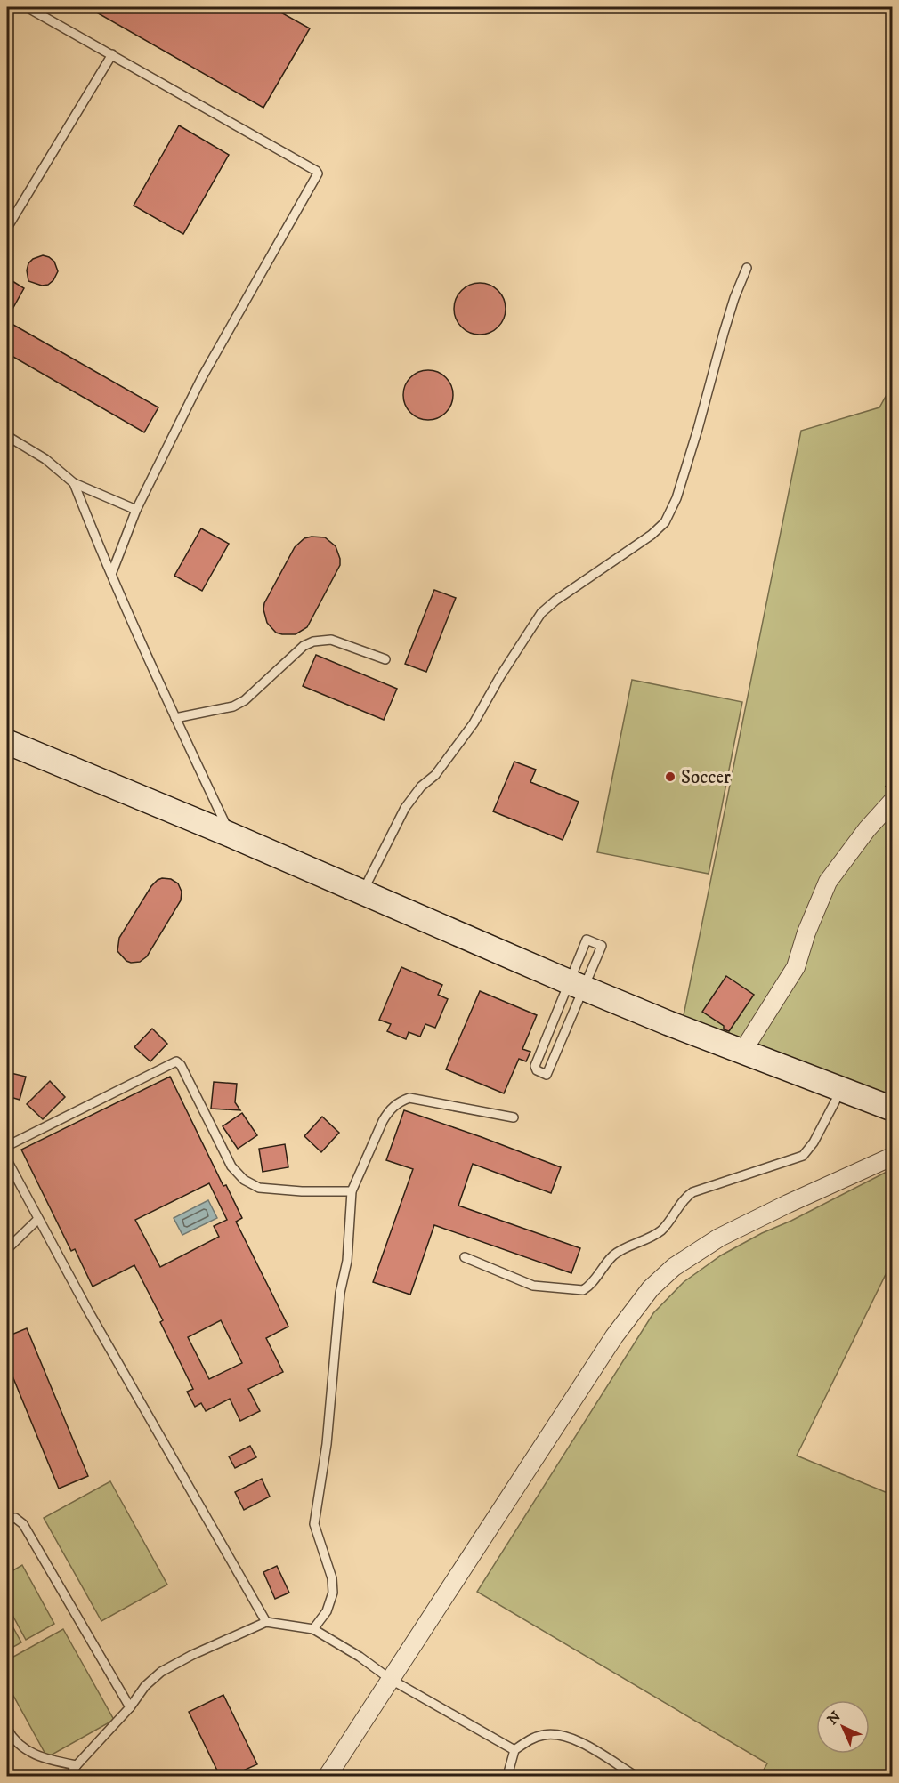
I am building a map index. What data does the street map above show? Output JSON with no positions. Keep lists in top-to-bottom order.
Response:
{
  "places": ["Soccer"],
  "north": "top left"
}
